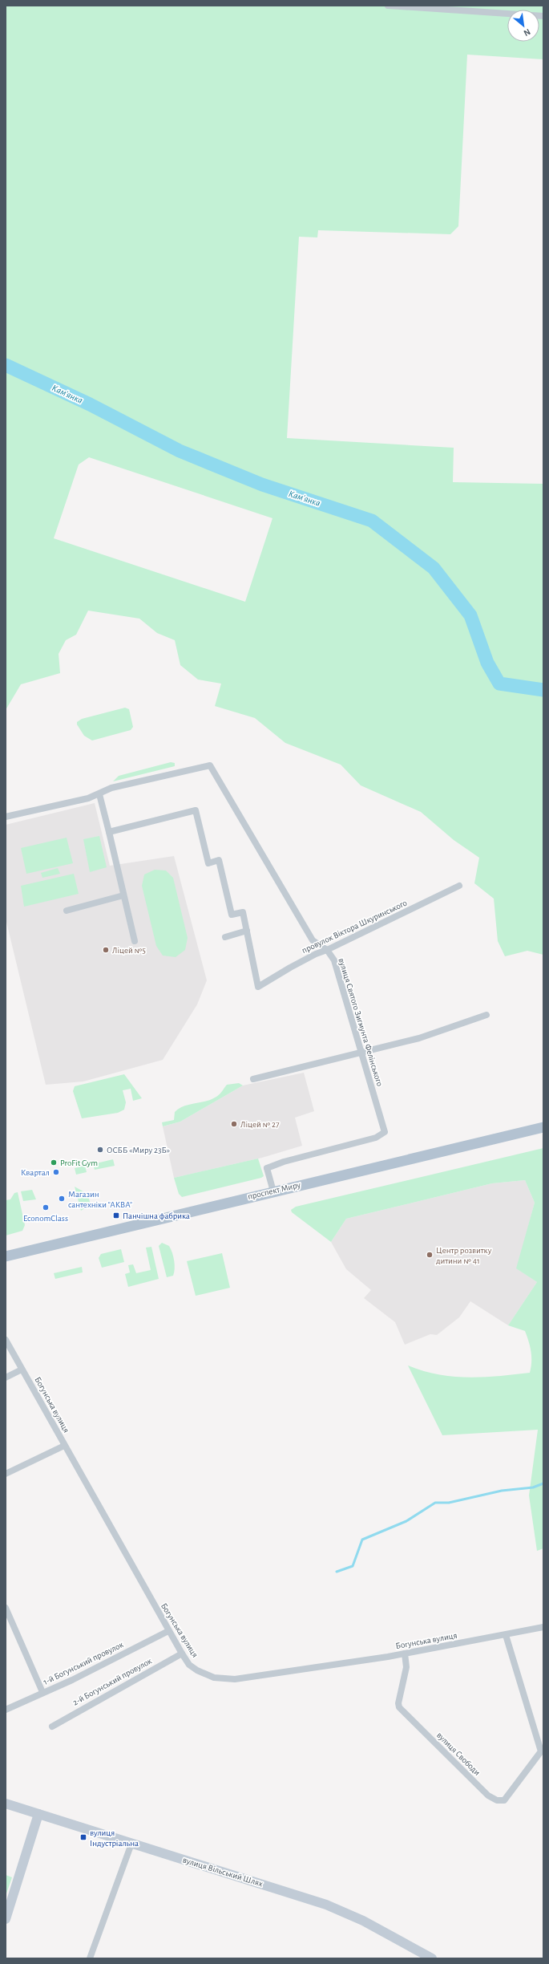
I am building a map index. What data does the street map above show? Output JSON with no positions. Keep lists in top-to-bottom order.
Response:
{
  "streets": {
    "main road": ["проспект Миру"],
    "street": [
      "провулок Віктора Шкуринського",
      "вулиця Святого Зигмунта Фелінського",
      "Богунська вулиця",
      "1-й Богунський провулок",
      "2-й Богунський провулок",
      "вулиця Свободи",
      "вулиця Вільський Шлях"
    ]
  },
  "crossings": [
    ["провулок Віктора Шкуринського", "вулиця Святого Зигмунта Фелінського"],
    ["вулиця Святого Зигмунта Фелінського", "проспект Миру"],
    ["Богунська вулиця", "1-й Богунський провулок"],
    ["Богунська вулиця", "2-й Богунський провулок"],
    ["Богунська вулиця", "вулиця Свободи"]
  ],
  "water": ["Кам'янка"],
  "places": {
    "other": [
      "Ліцей №5",
      "Ліцей № 27",
      "ОСББ «Миру 23Б»",
      "ProFit Gym",
      "Квартал",
      "Магазин сантехніки \"АКВА\"",
      "EconomClass",
      "Центр розвитку дитини № 41"
    ],
    "transit": ["Панчішна фабрика", "вулиця Індустріальна"]
  },
  "north": "bottom right"
}
